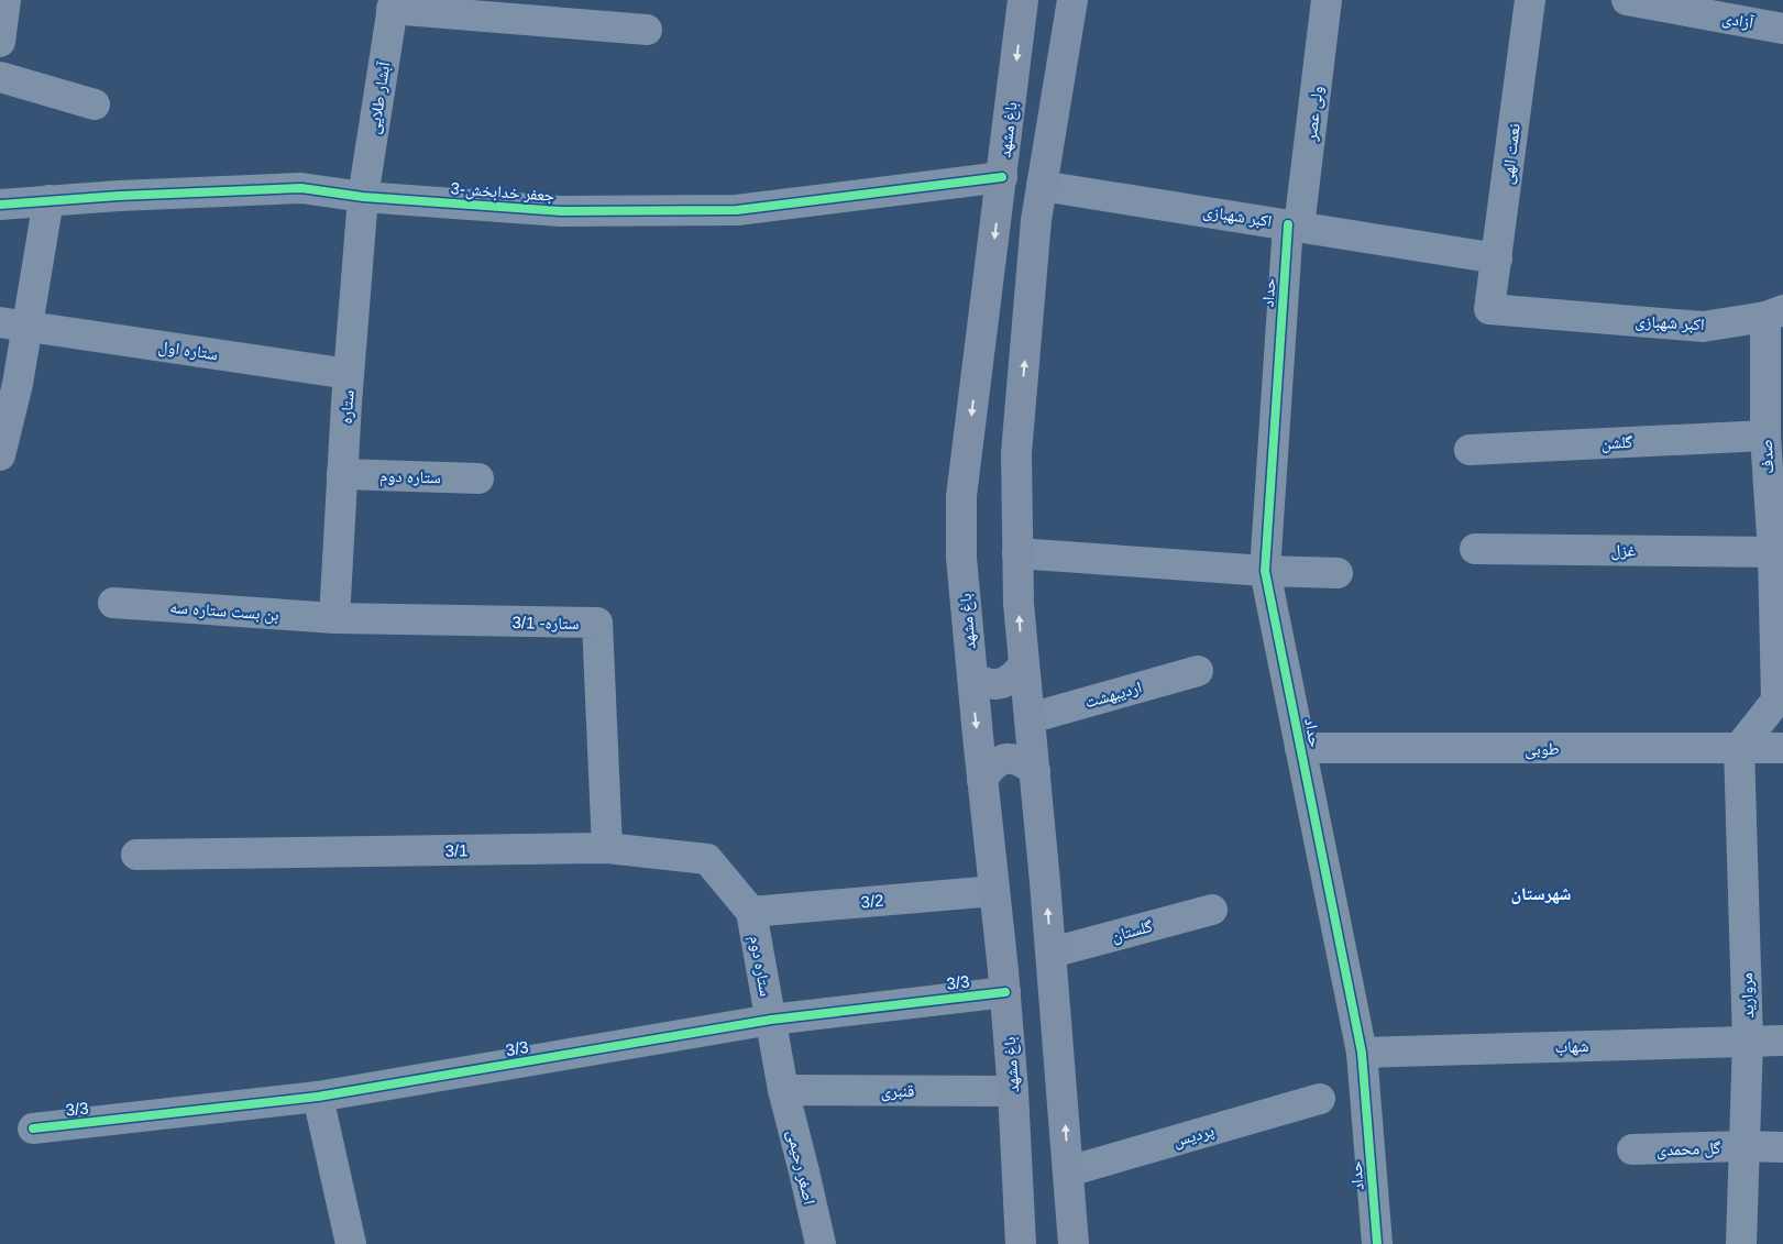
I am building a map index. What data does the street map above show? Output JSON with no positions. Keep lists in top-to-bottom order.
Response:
{
  "streets": {
    "main road": ["باغ مشهد"],
    "street": [
      "آزادی",
      "آبشار طلایی",
      "ولی عصر",
      "نعمت الهی",
      "جعفر خدابخش-3",
      "اکبر شهبازی",
      "حداد",
      "ستاره اول",
      "ستاره",
      "گلشن",
      "صدف",
      "ستاره دوم",
      "غزل",
      "بن بست ستاره سه",
      "ستاره- 3/1",
      "اردیبهشت",
      "طوبی",
      "3/1",
      "3/2",
      "گلستان",
      "3/3",
      "مروارید",
      "شهاب",
      "قنبری",
      "پردیس",
      "گل محمدی",
      "اصغر رحیمی"
    ]
  },
  "crossings": [
    ["آبشار طلایی", "جعفر خدابخش-3"],
    ["آبشار طلایی", "ستاره"],
    ["ولی عصر", "اکبر شهبازی"],
    ["ولی عصر", "حداد"],
    ["باغ مشهد", "جعفر خدابخش-3"],
    ["باغ مشهد", "3/2"],
    ["باغ مشهد", "3/3"],
    ["باغ مشهد", "قنبری"],
    ["نعمت الهی", "اکبر شهبازی"],
    ["جعفر خدابخش-3", "ستاره"],
    ["اکبر شهبازی", "حداد"],
    ["اکبر شهبازی", "صدف"],
    ["حداد", "طوبی"],
    ["حداد", "شهاب"],
    ["ستاره اول", "ستاره"],
    ["ستاره", "ستاره دوم"],
    ["ستاره", "بن بست ستاره سه"],
    ["ستاره", "ستاره- 3/1"],
    ["گلشن", "صدف"],
    ["صدف", "غزل"],
    ["صدف", "طوبی"],
    ["صدف", "مروارید"],
    ["ستاره دوم", "3/1"],
    ["ستاره دوم", "3/2"],
    ["ستاره دوم", "3/3"],
    ["ستاره دوم", "قنبری"],
    ["ستاره دوم", "اصغر رحیمی"],
    ["بن بست ستاره سه", "ستاره- 3/1"],
    ["ستاره- 3/1", "3/1"],
    ["طوبی", "مروارید"],
    ["3/1", "3/2"],
    ["مروارید", "شهاب"],
    ["مروارید", "گل محمدی"],
    ["قنبری", "اصغر رحیمی"]
  ],
  "districts": ["شهرستان"]
}
